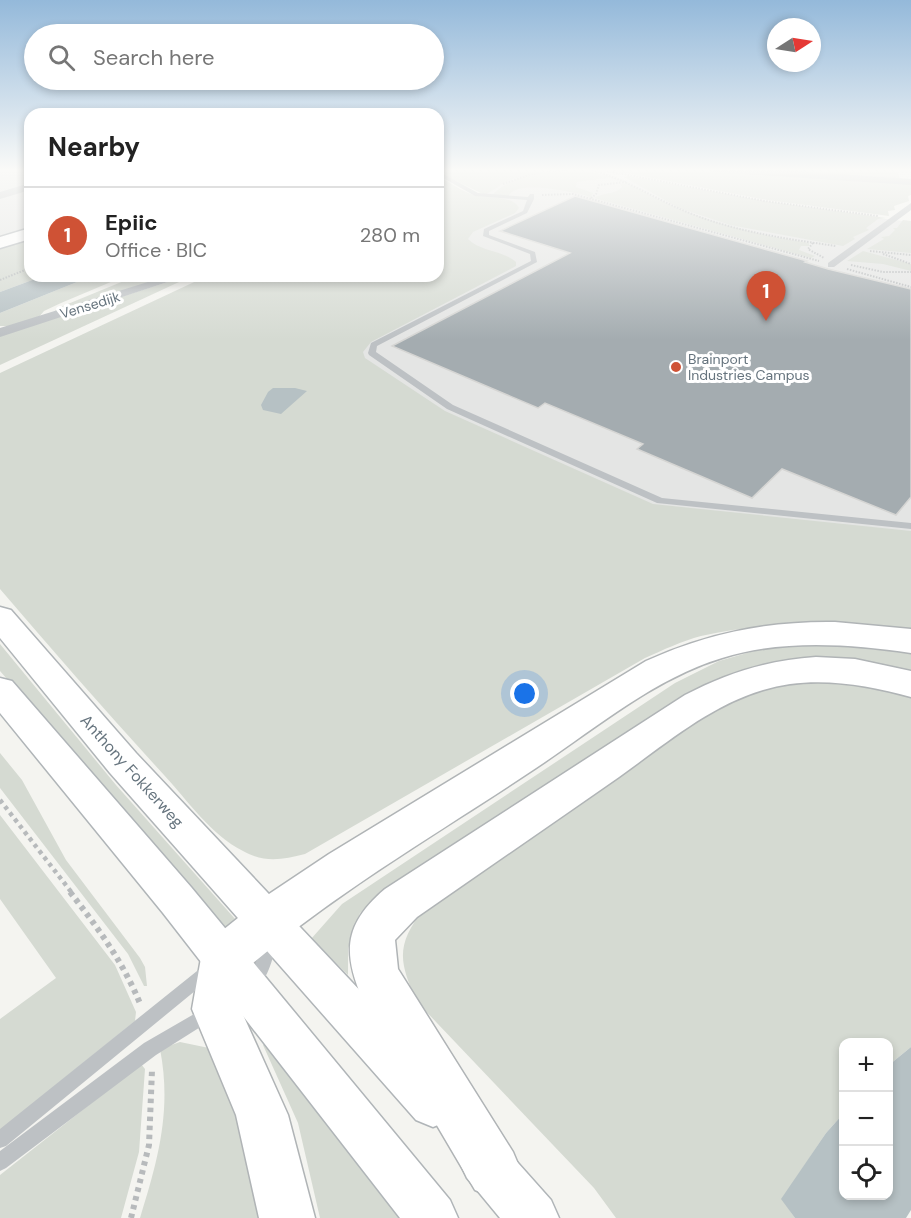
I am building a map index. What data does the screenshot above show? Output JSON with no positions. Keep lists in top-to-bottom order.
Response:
{
  "streets": {
    "main road": ["Anthony Fokkerweg"],
    "street": ["Vensedijk"]
  },
  "places": ["Brainport Industries Campus"],
  "north": "right",
  "page": {
    "search": "Search here",
    "heading": "Nearby",
    "list": [
      {
        "mark": "1",
        "name": "Epiic",
        "note": "Office · BIC",
        "value": "280 m"
      }
    ],
    "pins": "1",
    "map_buttons": ["+", "−"]
  }
}
